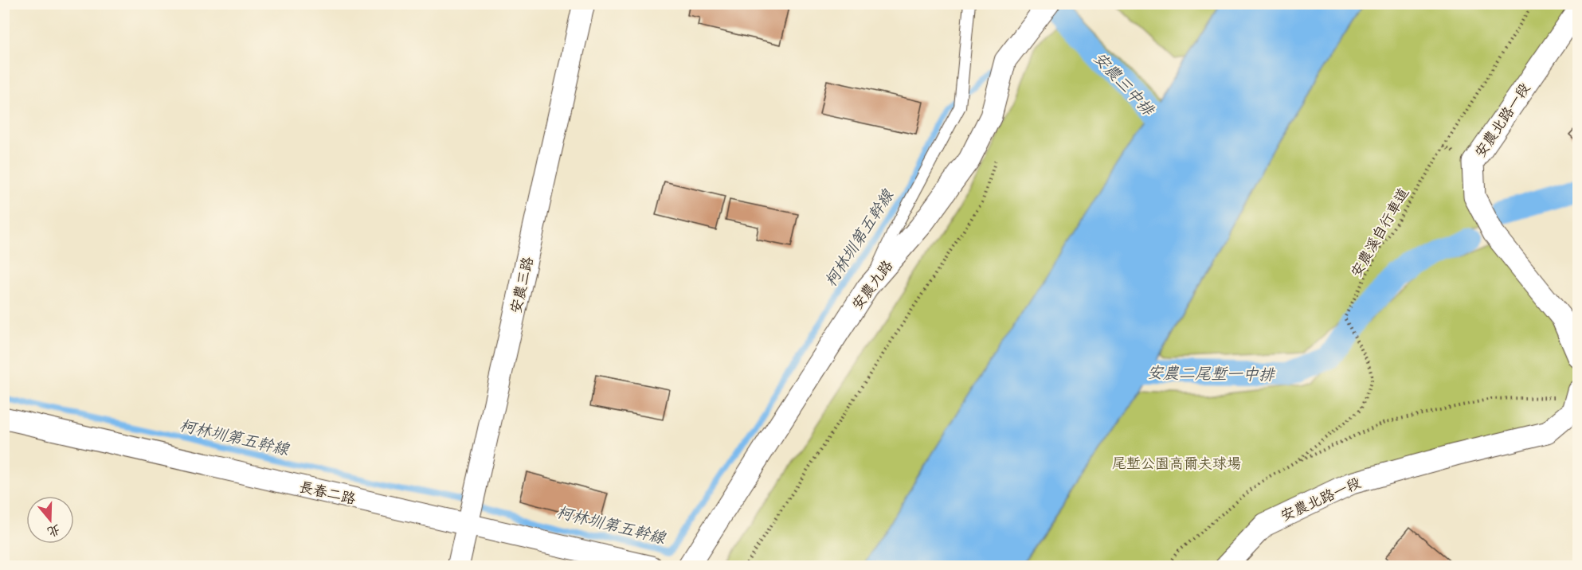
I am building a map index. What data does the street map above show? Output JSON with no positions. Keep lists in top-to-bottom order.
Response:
{
  "streets": {
    "street": [
      "安農北路一段",
      "安農三路",
      "安農九路",
      "長春二路"
    ],
    "path": ["安農溪自行車道"]
  },
  "crossings": [
    ["安農北路一段", "安農溪自行車道"],
    ["安農三路", "長春二路"]
  ],
  "water": ["安農三中排", "柯林圳第五幹線", "安農二尾塹一中排"],
  "parks": ["尾塹公園高爾夫球場"],
  "north": "bottom"
}
